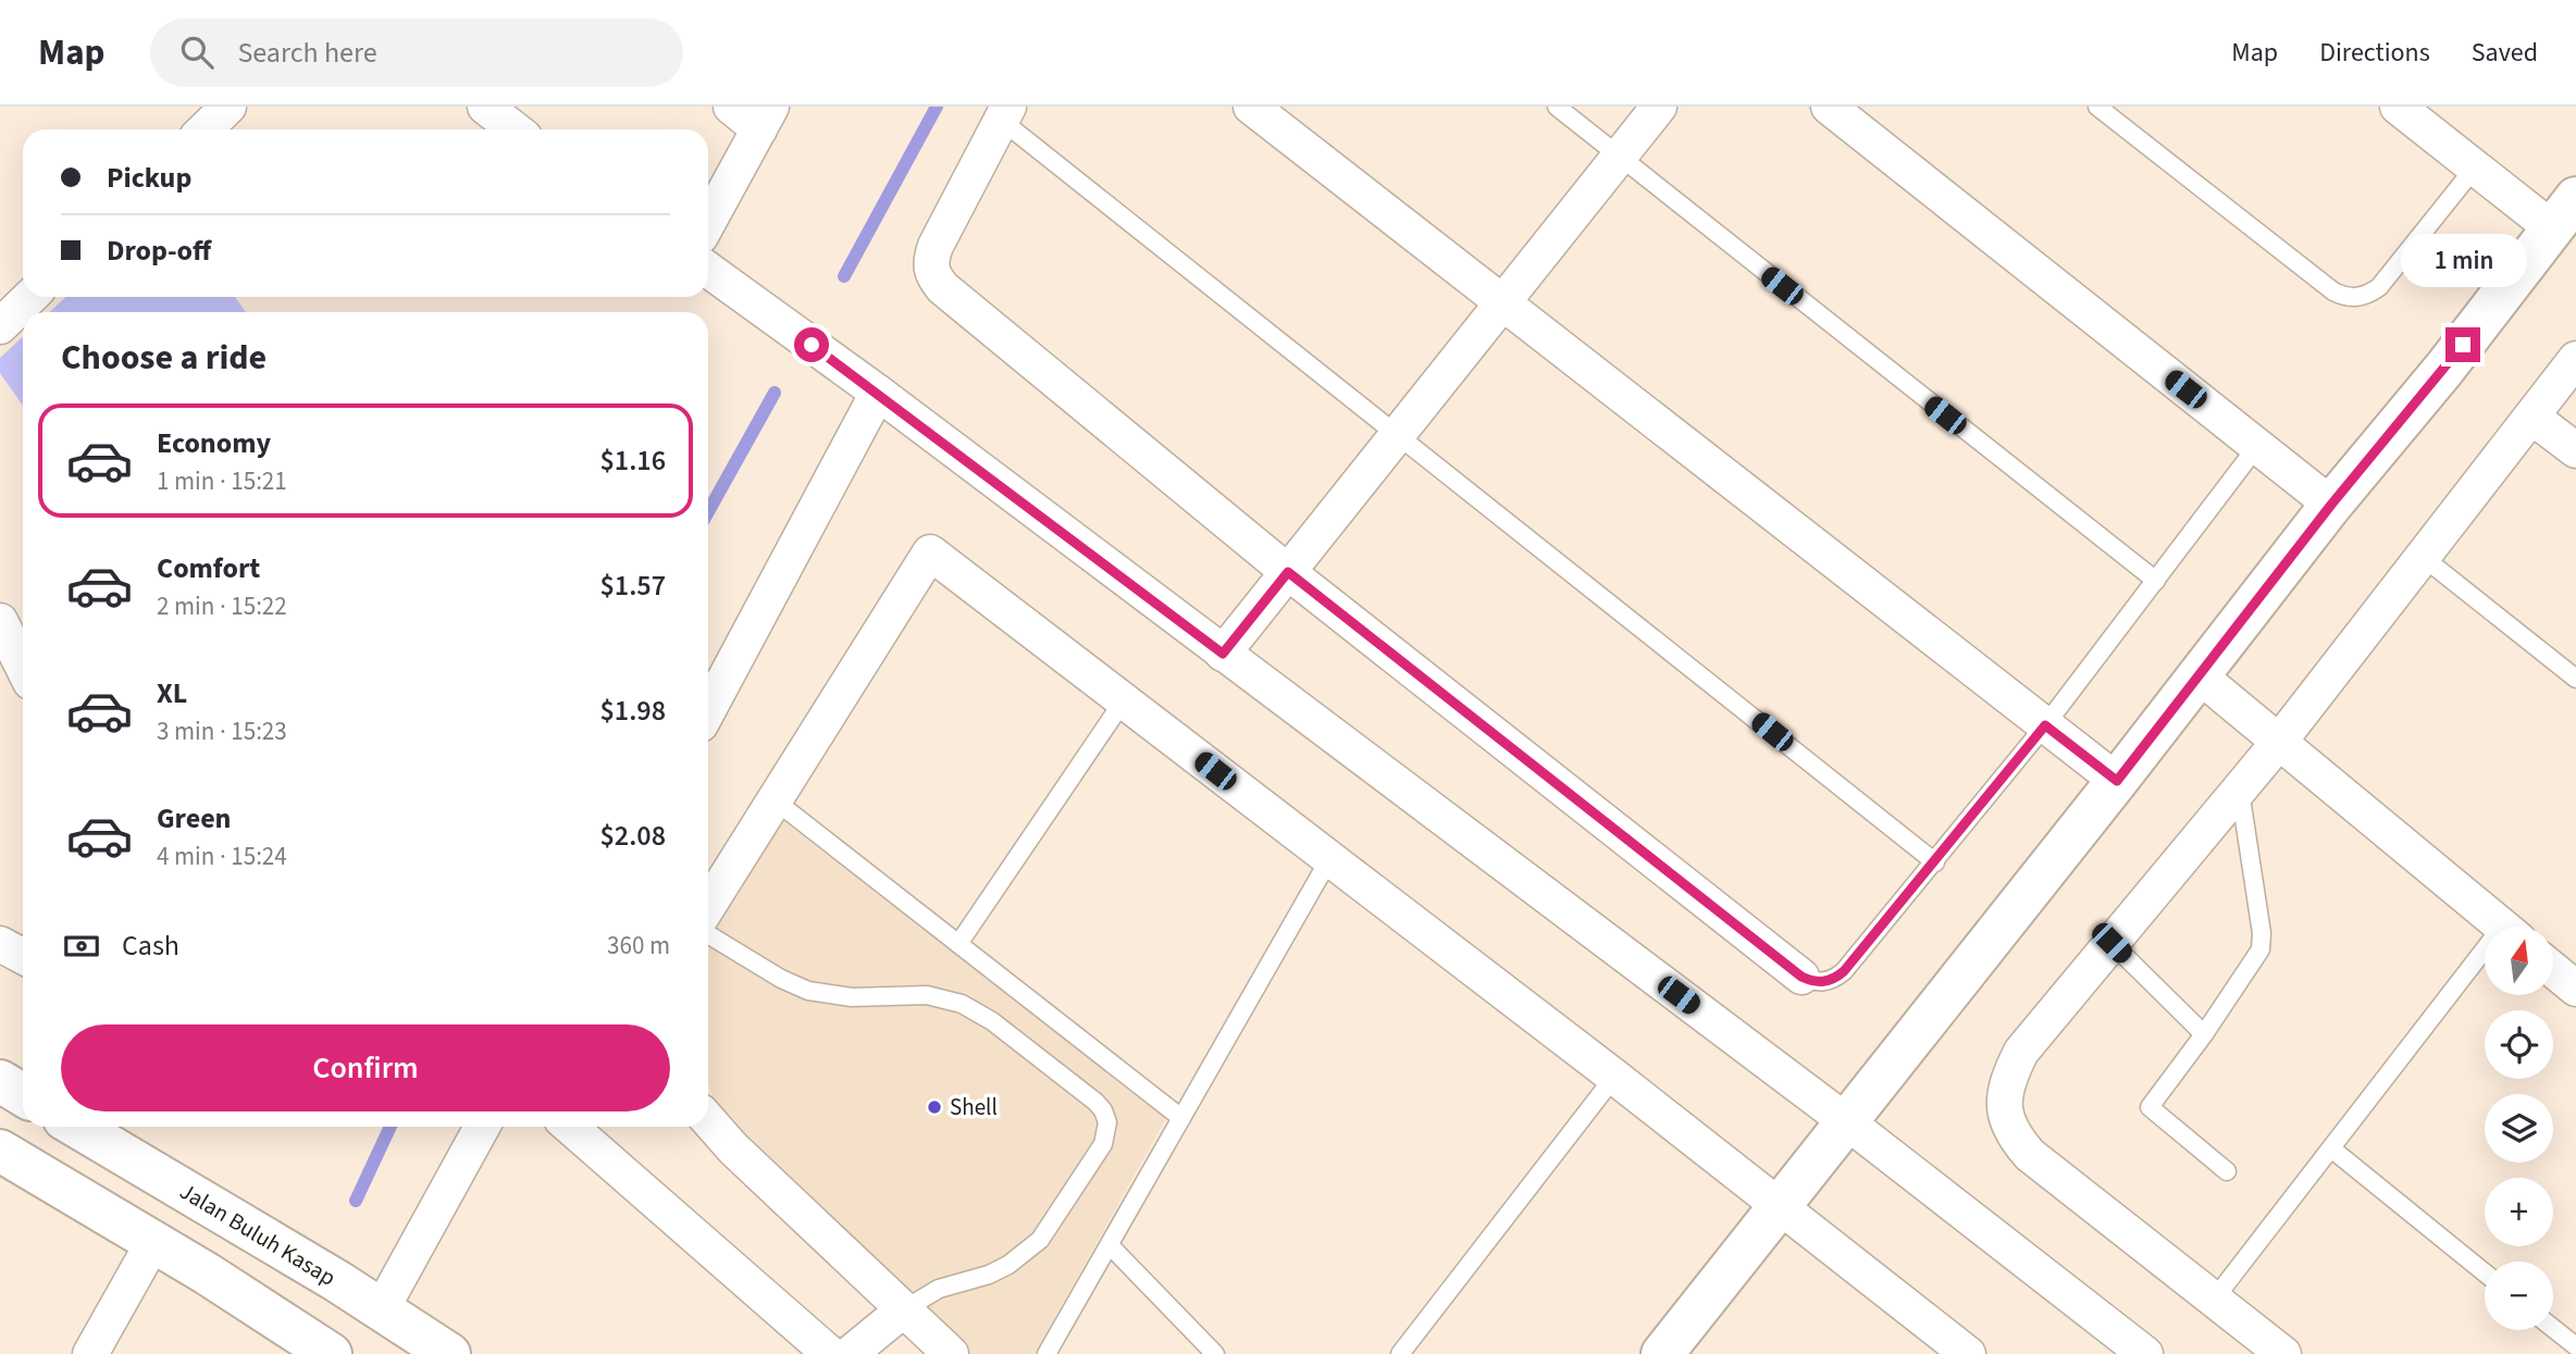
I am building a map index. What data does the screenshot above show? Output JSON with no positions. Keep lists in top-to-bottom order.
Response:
{
  "streets": {
    "main road": ["Jalan Buluh Kasap"]
  },
  "places": ["Shell"],
  "north": "top",
  "page": {
    "header": "Map",
    "search": "Search here",
    "nav": ["Map", "Directions", "Saved"],
    "banner": ["Pickup", "Drop-off"],
    "bubble": "1 min",
    "heading": "Choose a ride",
    "list": [
      {
        "name": "Economy",
        "note": "1 min · 15:21",
        "value": "$1.16"
      },
      {
        "name": "Comfort",
        "note": "2 min · 15:22",
        "value": "$1.57"
      },
      {
        "name": "XL",
        "note": "3 min · 15:23",
        "value": "$1.98"
      },
      {
        "name": "Green",
        "note": "4 min · 15:24",
        "value": "$2.08"
      }
    ],
    "pay": ["Cash", "360 m"],
    "map_buttons": ["+", "−"],
    "buttons": "Confirm"
  }
}
